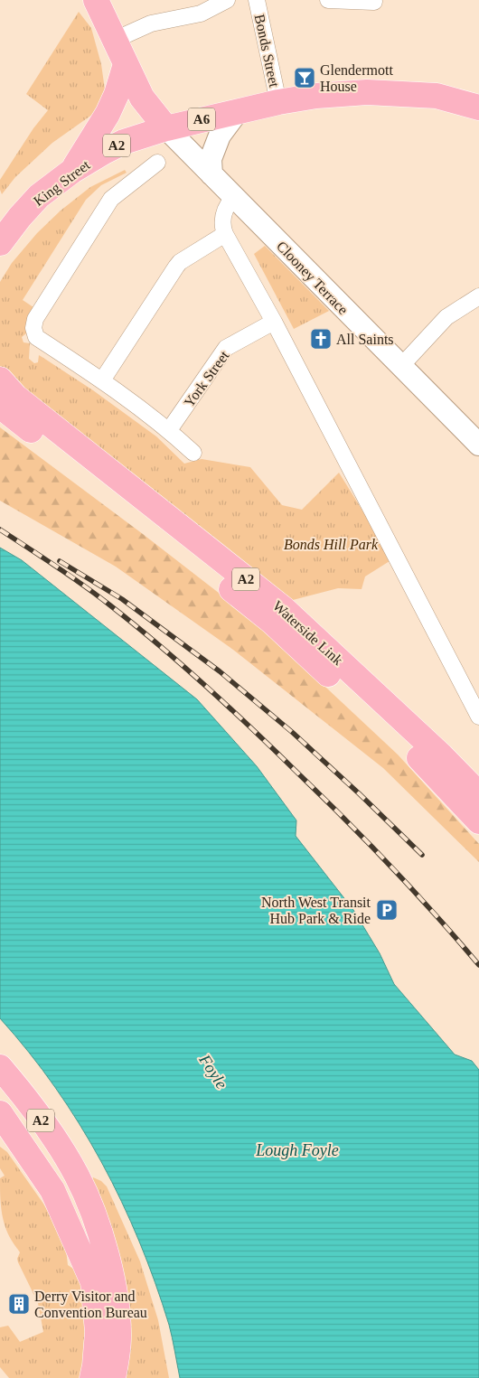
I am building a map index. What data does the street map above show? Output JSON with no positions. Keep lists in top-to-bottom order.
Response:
{
  "streets": {
    "highway": [
      "A6",
      "A2",
      "King Street",
      "Waterside Link"
    ],
    "main road": ["Clooney Terrace"],
    "street": ["Bonds Street", "York Street"]
  },
  "crossings": [
    ["Bonds Street", "A6"],
    ["A6", "King Street"],
    ["A6", "Clooney Terrace"],
    ["King Street", "Clooney Terrace"]
  ],
  "water": ["Foyle", "Lough Foyle"],
  "parks": ["Bonds Hill Park"],
  "places": {
    "bar": ["Glendermott House"],
    "church": ["All Saints"],
    "parking": ["North West Transit Hub Park & Ride"],
    "building": ["Derry Visitor and Convention Bureau"]
  }
}
